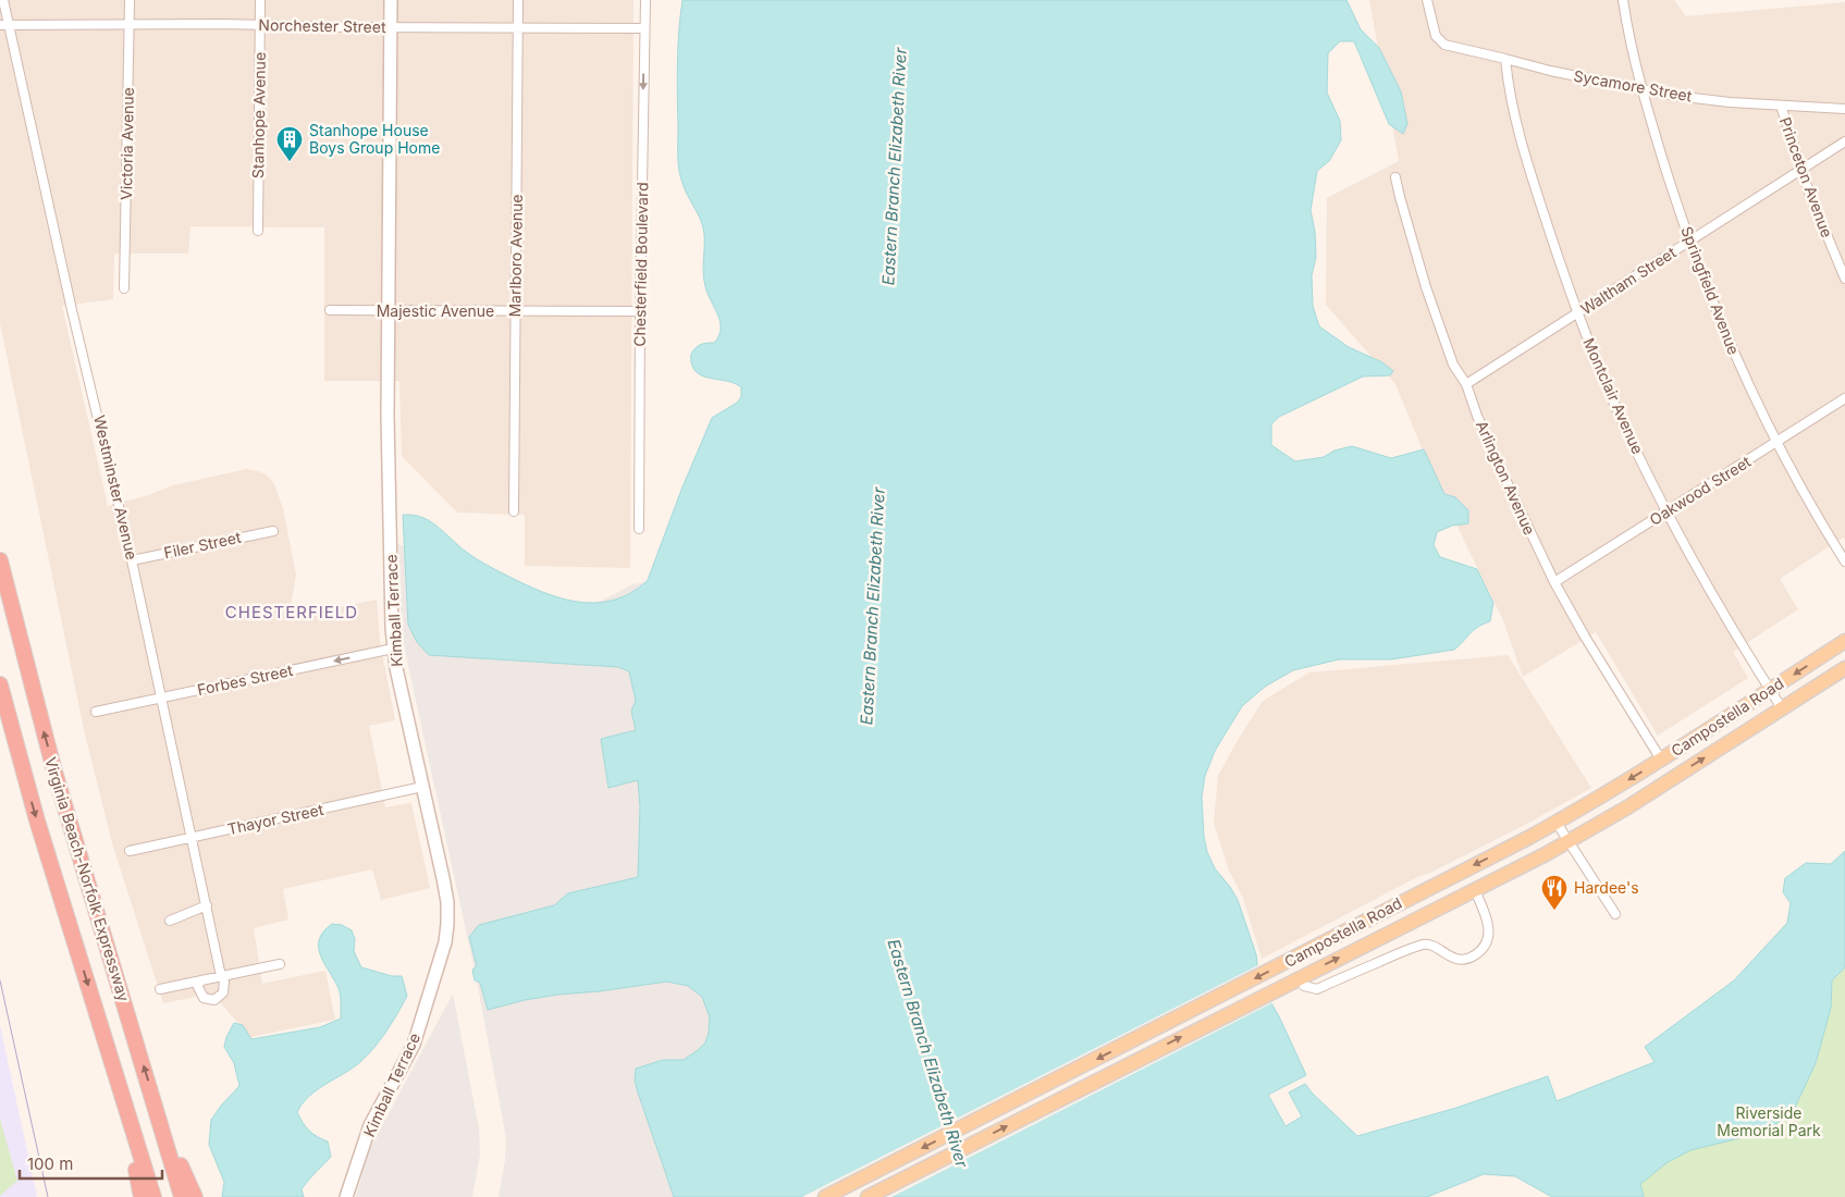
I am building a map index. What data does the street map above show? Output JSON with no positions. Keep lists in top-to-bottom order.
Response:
{
  "streets": {
    "highway": ["Virginia Beach-Norfolk Expressway"],
    "main road": ["Campostella Road"],
    "street": [
      "Norchester Street",
      "Sycamore Street",
      "Stanhope Avenue",
      "Victoria Avenue",
      "Princeton Avenue",
      "Marlboro Avenue",
      "Chesterfield Boulevard",
      "Waltham Street",
      "Springfield Avenue",
      "Majestic Avenue",
      "Montclair Avenue",
      "Arlington Avenue",
      "Westminster Avenue",
      "Oakwood Street",
      "Filer Street",
      "Kimball Terrace",
      "Forbes Street",
      "Thayor Street"
    ]
  },
  "crossings": [
    ["Norchester Street", "Stanhope Avenue"],
    ["Norchester Street", "Victoria Avenue"],
    ["Norchester Street", "Marlboro Avenue"],
    ["Norchester Street", "Chesterfield Boulevard"],
    ["Norchester Street", "Westminster Avenue"],
    ["Norchester Street", "Kimball Terrace"],
    ["Sycamore Street", "Princeton Avenue"],
    ["Sycamore Street", "Springfield Avenue"],
    ["Sycamore Street", "Montclair Avenue"],
    ["Princeton Avenue", "Waltham Street"],
    ["Marlboro Avenue", "Majestic Avenue"],
    ["Chesterfield Boulevard", "Majestic Avenue"],
    ["Waltham Street", "Springfield Avenue"],
    ["Waltham Street", "Montclair Avenue"],
    ["Waltham Street", "Arlington Avenue"],
    ["Springfield Avenue", "Oakwood Street"],
    ["Majestic Avenue", "Kimball Terrace"],
    ["Montclair Avenue", "Oakwood Street"],
    ["Montclair Avenue", "Campostella Road"],
    ["Arlington Avenue", "Oakwood Street"],
    ["Arlington Avenue", "Campostella Road"],
    ["Westminster Avenue", "Filer Street"],
    ["Westminster Avenue", "Forbes Street"],
    ["Westminster Avenue", "Thayor Street"],
    ["Kimball Terrace", "Forbes Street"],
    ["Kimball Terrace", "Thayor Street"]
  ],
  "one_way": ["Chesterfield Boulevard", "Forbes Street"],
  "districts": ["CHESTERFIELD"],
  "water": ["Eastern Branch Elizabeth River"],
  "parks": ["Riverside Memorial Park"],
  "places": {
    "building": ["Stanhope House Boys Group Home"],
    "restaurant": ["Hardee's"]
  },
  "scale_bar": "100 m"
}
